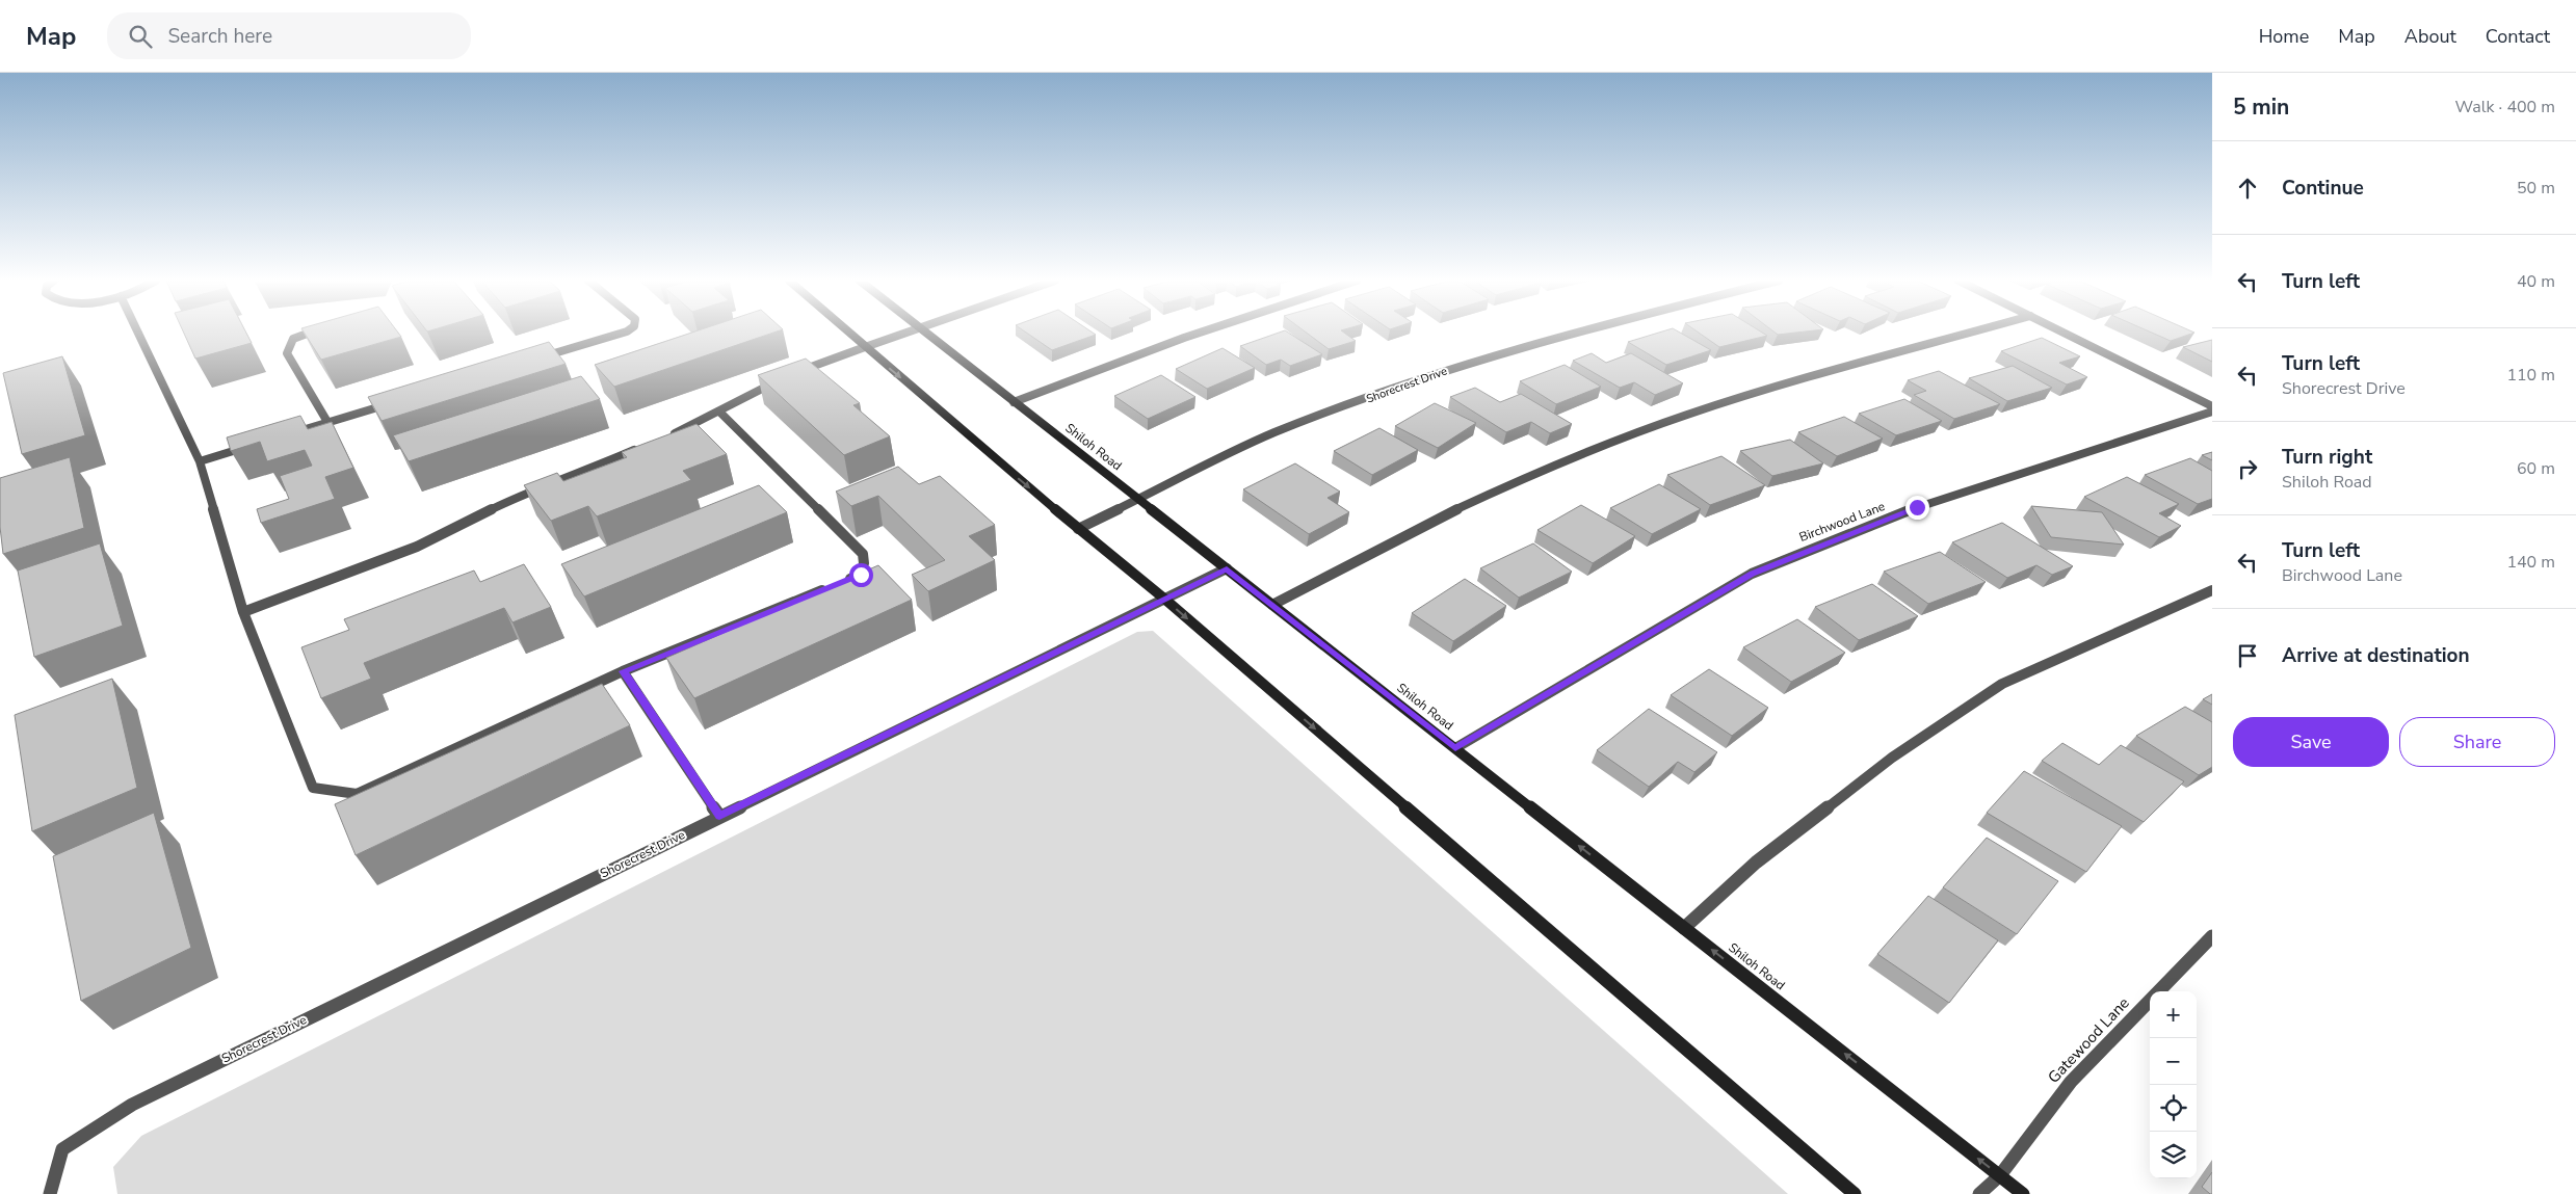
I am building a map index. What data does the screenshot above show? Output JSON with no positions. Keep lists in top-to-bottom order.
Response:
{
  "streets": {
    "main road": ["Shiloh Road"],
    "street": ["Shorecrest Drive", "Birchwood Lane", "Gatewood Lane"]
  },
  "crossings": [
    ["Shorecrest Drive", "Shiloh Road"],
    ["Shiloh Road", "Birchwood Lane"],
    ["Shiloh Road", "Gatewood Lane"]
  ],
  "page": {
    "header": "Map",
    "search": "Search here",
    "nav": [
      "Home",
      "Map",
      "About",
      "Contact"
    ],
    "heading": ["5 min", "Walk · 400 m"],
    "list": [
      ["Continue", "50 m"],
      ["Turn left", "40 m"],
      ["Turn left", "Shorecrest Drive", "110 m"],
      ["Turn right", "Shiloh Road", "60 m"],
      ["Turn left", "Birchwood Lane", "140 m"],
      "Arrive at destination"
    ],
    "buttons": ["Save", "Share"],
    "map_buttons": ["+", "−"]
  }
}
